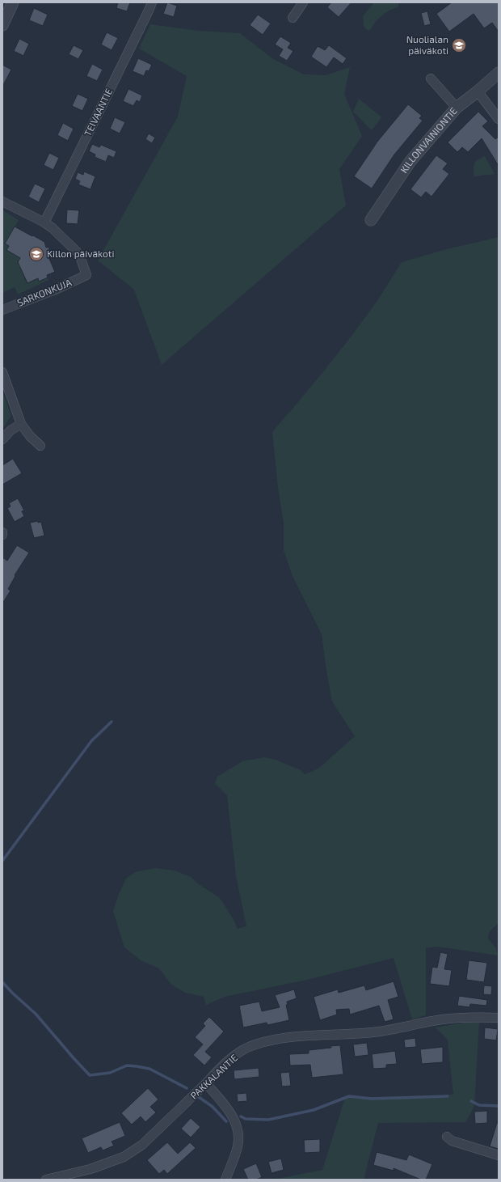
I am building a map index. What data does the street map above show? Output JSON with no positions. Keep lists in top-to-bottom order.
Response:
{
  "streets": {
    "street": [
      "TEIVAANTIE",
      "KILLONVAINIONTIE",
      "SARKONKUJA",
      "PAKKALANTIE"
    ]
  },
  "crossings": [
    ["TEIVAANTIE", "SARKONKUJA"]
  ],
  "places": {
    "school or university": ["Nuolialan päiväkoti", "Killon päiväkoti"]
  }
}
